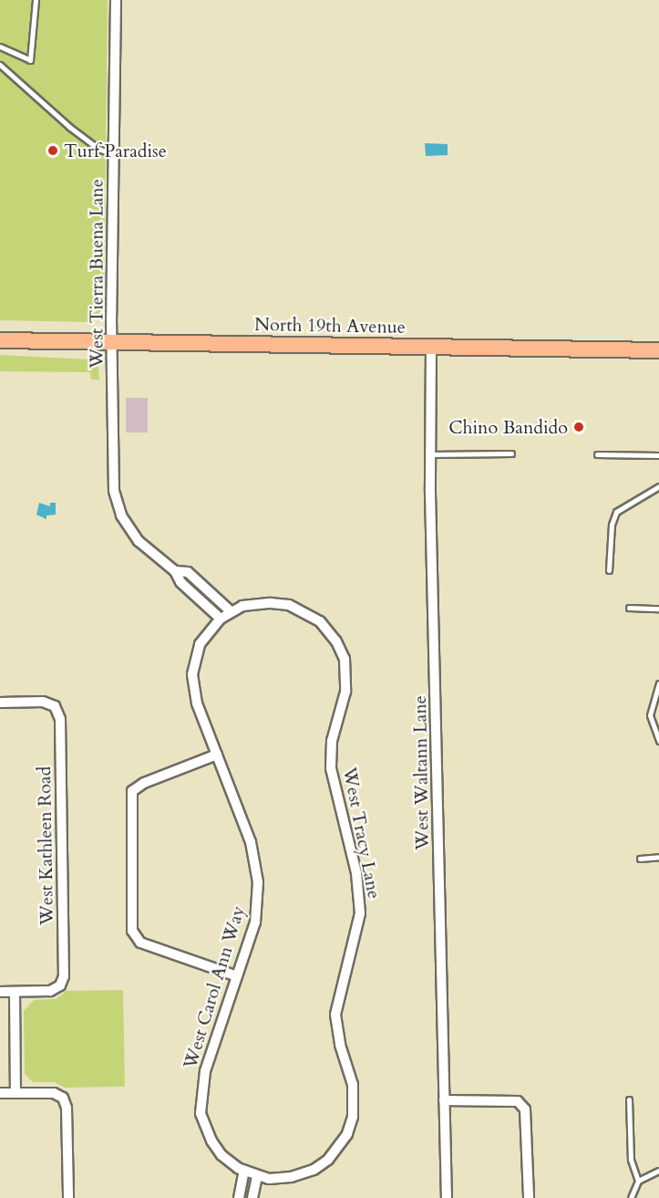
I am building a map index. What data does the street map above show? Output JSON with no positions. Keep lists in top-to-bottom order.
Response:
{
  "streets": {
    "main road": ["North 19th Avenue"],
    "street": [
      "West Tierra Buena Lane",
      "West Waltann Lane",
      "West Tracy Lane",
      "West Kathleen Road",
      "West Carol Ann Way"
    ]
  },
  "crossings": [
    ["West Tierra Buena Lane", "North 19th Avenue"],
    ["North 19th Avenue", "West Waltann Lane"],
    ["West Tracy Lane", "West Carol Ann Way"]
  ],
  "places": ["Turf Paradise", "Chino Bandido"]
}
